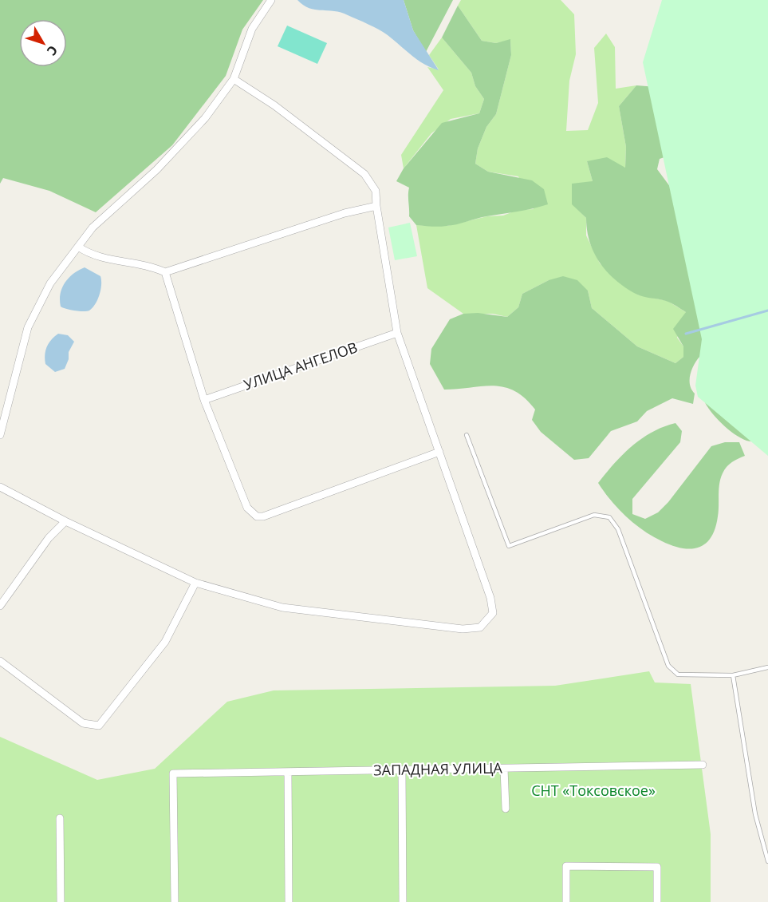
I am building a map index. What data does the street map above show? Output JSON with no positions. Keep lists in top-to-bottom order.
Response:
{
  "streets": {
    "street": ["УЛИЦА АНГЕЛОВ", "ЗАПАДНАЯ УЛИЦА"]
  },
  "parks": ["СНТ «Токсовское»"],
  "north": "bottom right"
}
